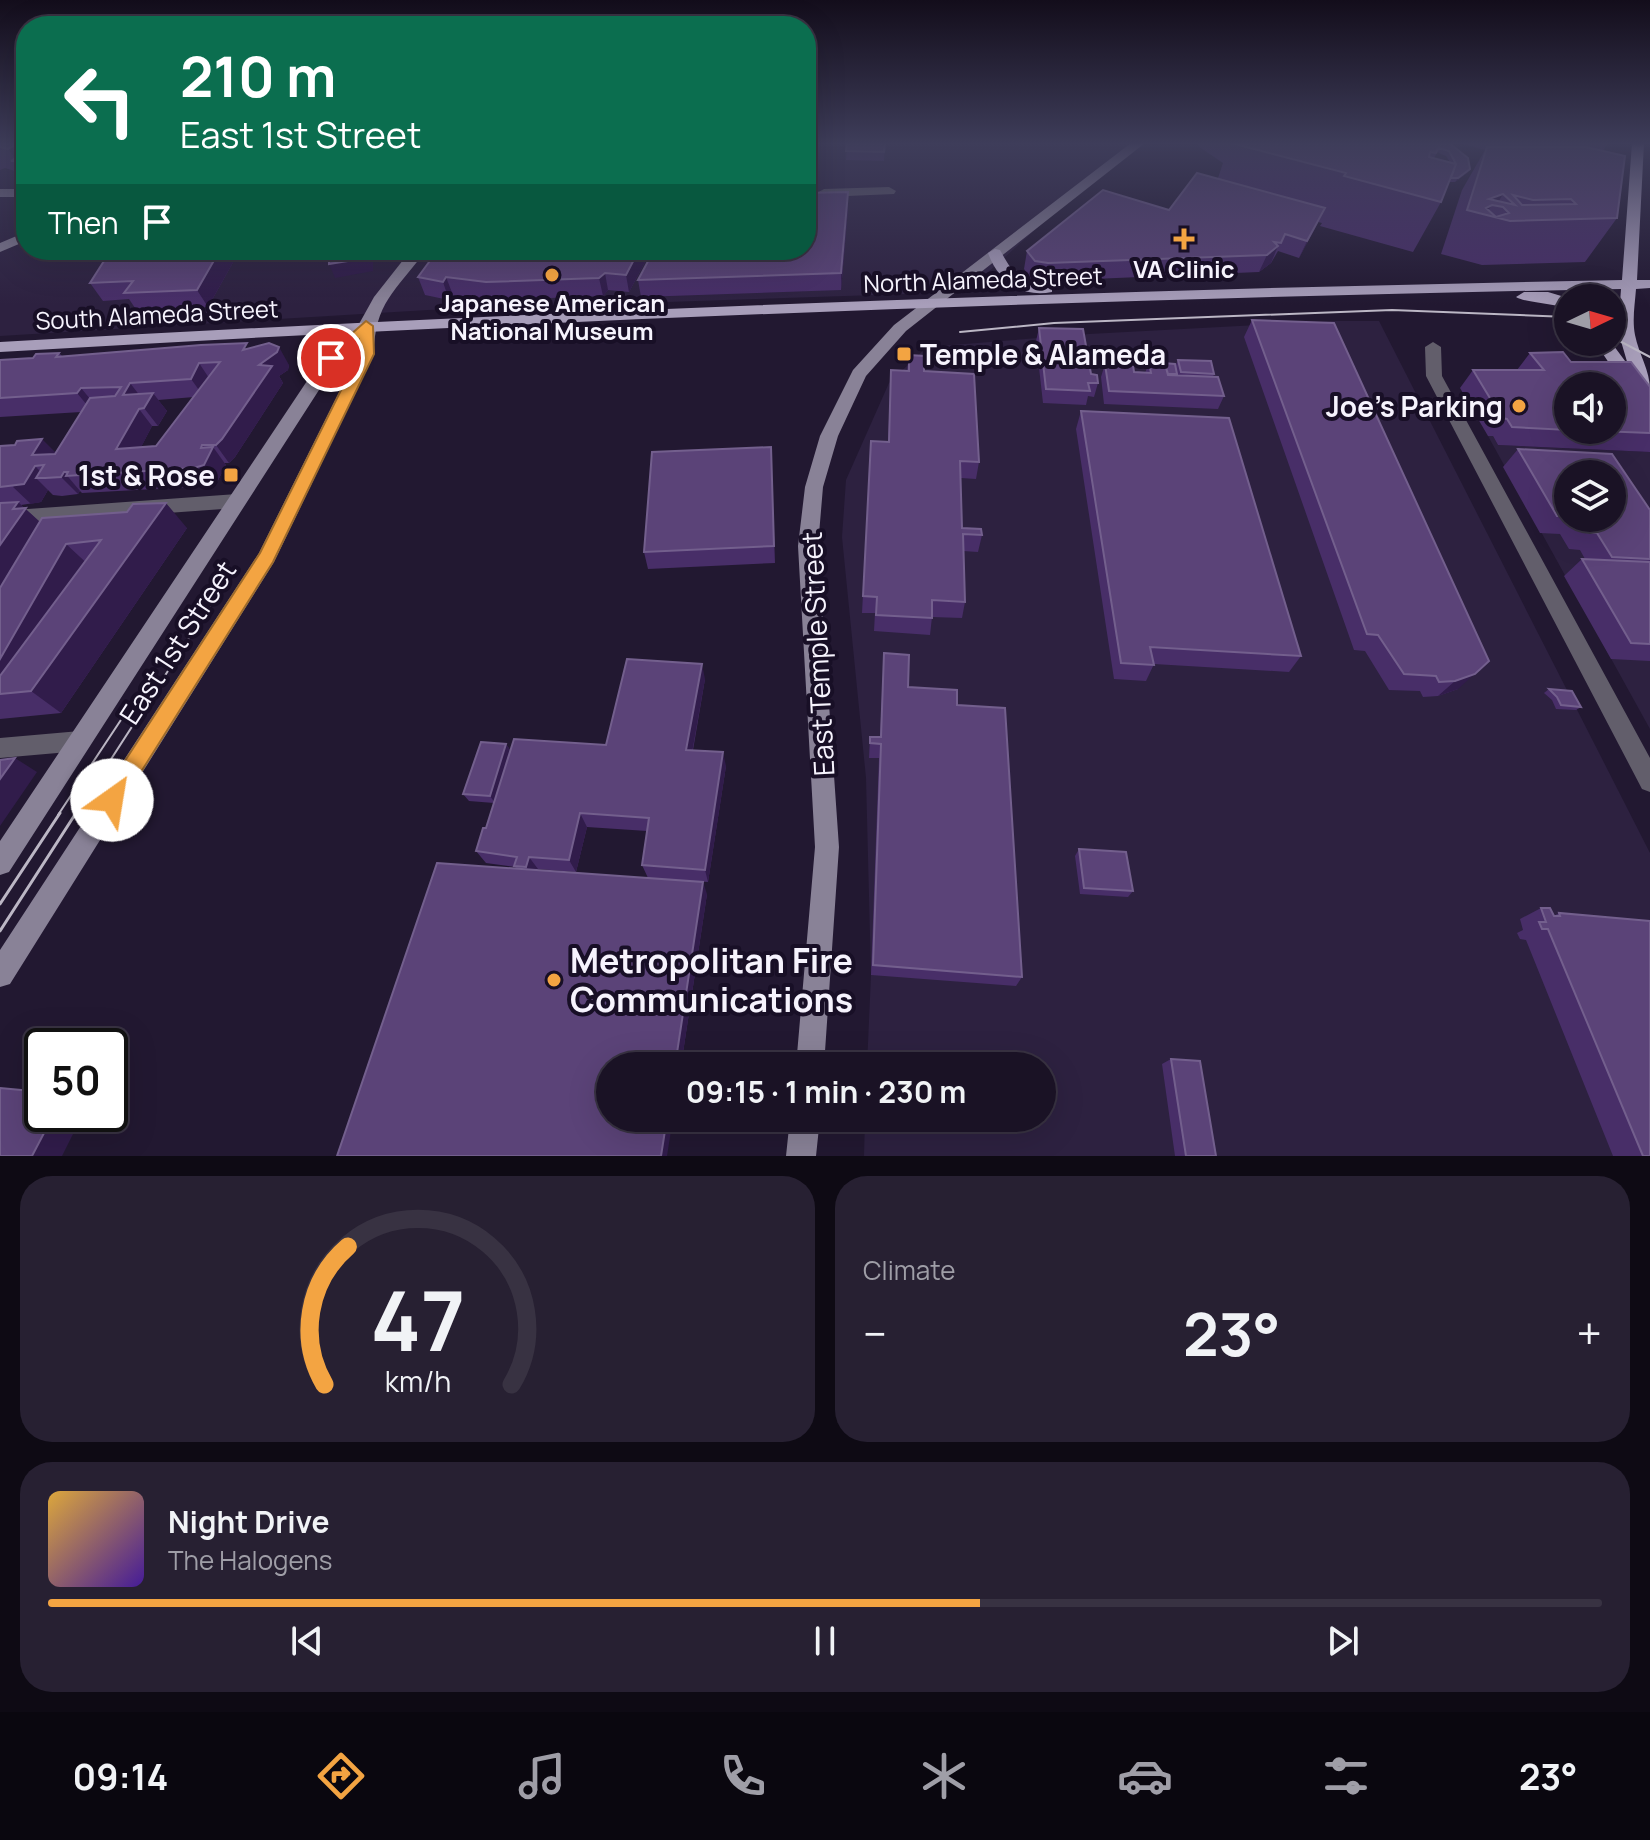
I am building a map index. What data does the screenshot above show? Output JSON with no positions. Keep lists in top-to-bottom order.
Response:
{
  "streets": {
    "main road": [
      "North Alameda Street",
      "South Alameda Street",
      "East 1st Street",
      "East Temple Street"
    ]
  },
  "crossings": [
    ["North Alameda Street", "South Alameda Street"],
    ["North Alameda Street", "East 1st Street"],
    ["North Alameda Street", "East Temple Street"],
    ["South Alameda Street", "East 1st Street"]
  ],
  "places": {
    "health": ["VA Clinic"],
    "other": ["Japanese American National Museum", "Joe's Parking", "Metropolitan Fire Communications"],
    "transit": ["Temple & Alameda", "1st & Rose"]
  },
  "north": "right",
  "page": {
    "turn": ["210 m", "East 1st Street"],
    "then": "Then",
    "limit": "50",
    "trip": "09:15 · 1 min · 230 m",
    "tile": "Climate",
    "heat": ["−", "23°", "+"],
    "song": ["Night Drive", "The Halogens"],
    "tabs": ["09:14", "23°"],
    "gauge": ["47", "km/h"]
  }
}
